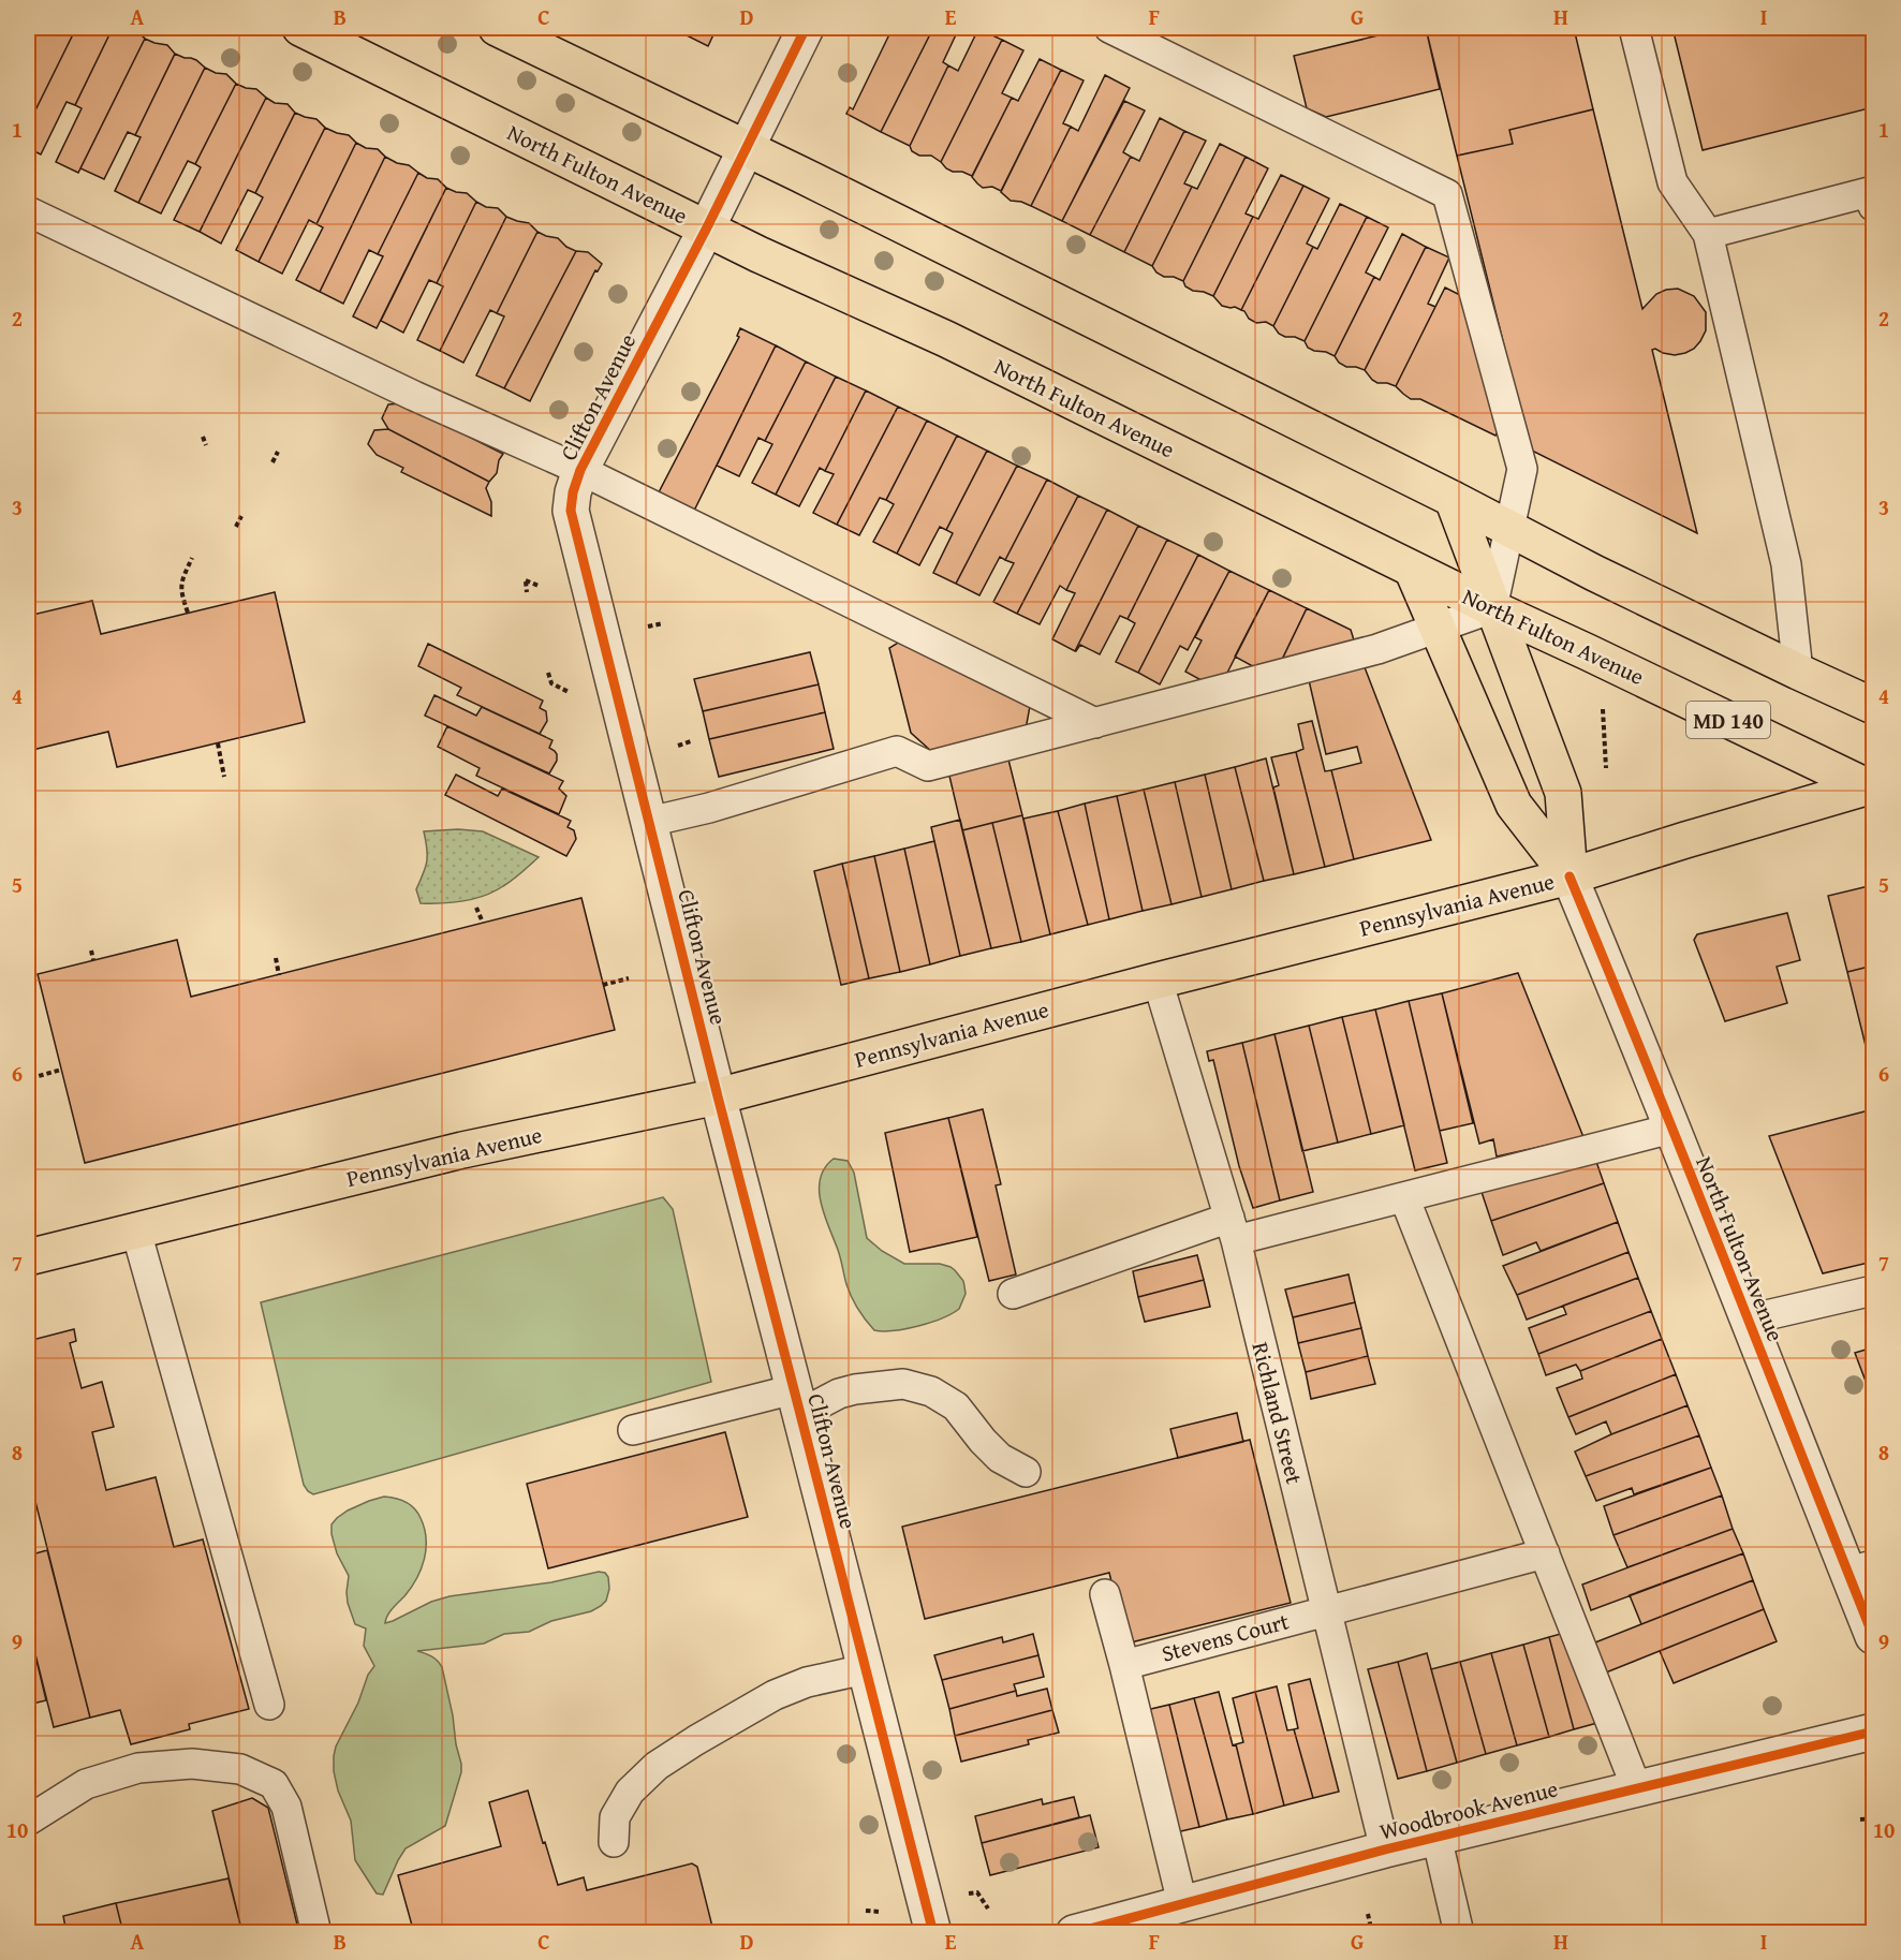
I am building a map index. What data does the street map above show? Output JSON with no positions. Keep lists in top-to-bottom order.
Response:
{
  "streets": {
    "main road": ["North Fulton Avenue", "MD 140", "Pennsylvania Avenue"],
    "street": ["Clifton Avenue", "Woodbrook Avenue"],
    "lane": ["Richland Street", "Stevens Court"]
  },
  "crossings": [
    ["North Fulton Avenue", "Clifton Avenue"],
    ["North Fulton Avenue", "Pennsylvania Avenue"],
    ["Clifton Avenue", "Pennsylvania Avenue"],
    ["Pennsylvania Avenue", "Richland Street"],
    ["Richland Street", "Stevens Court"],
    ["Richland Street", "Woodbrook Avenue"]
  ],
  "grid": {
    "columns": [
      "A",
      "B",
      "C",
      "D",
      "E",
      "F",
      "G",
      "H",
      "I"
    ],
    "rows": [
      "1",
      "2",
      "3",
      "4",
      "5",
      "6",
      "7",
      "8",
      "9",
      "10"
    ]
  }
}
